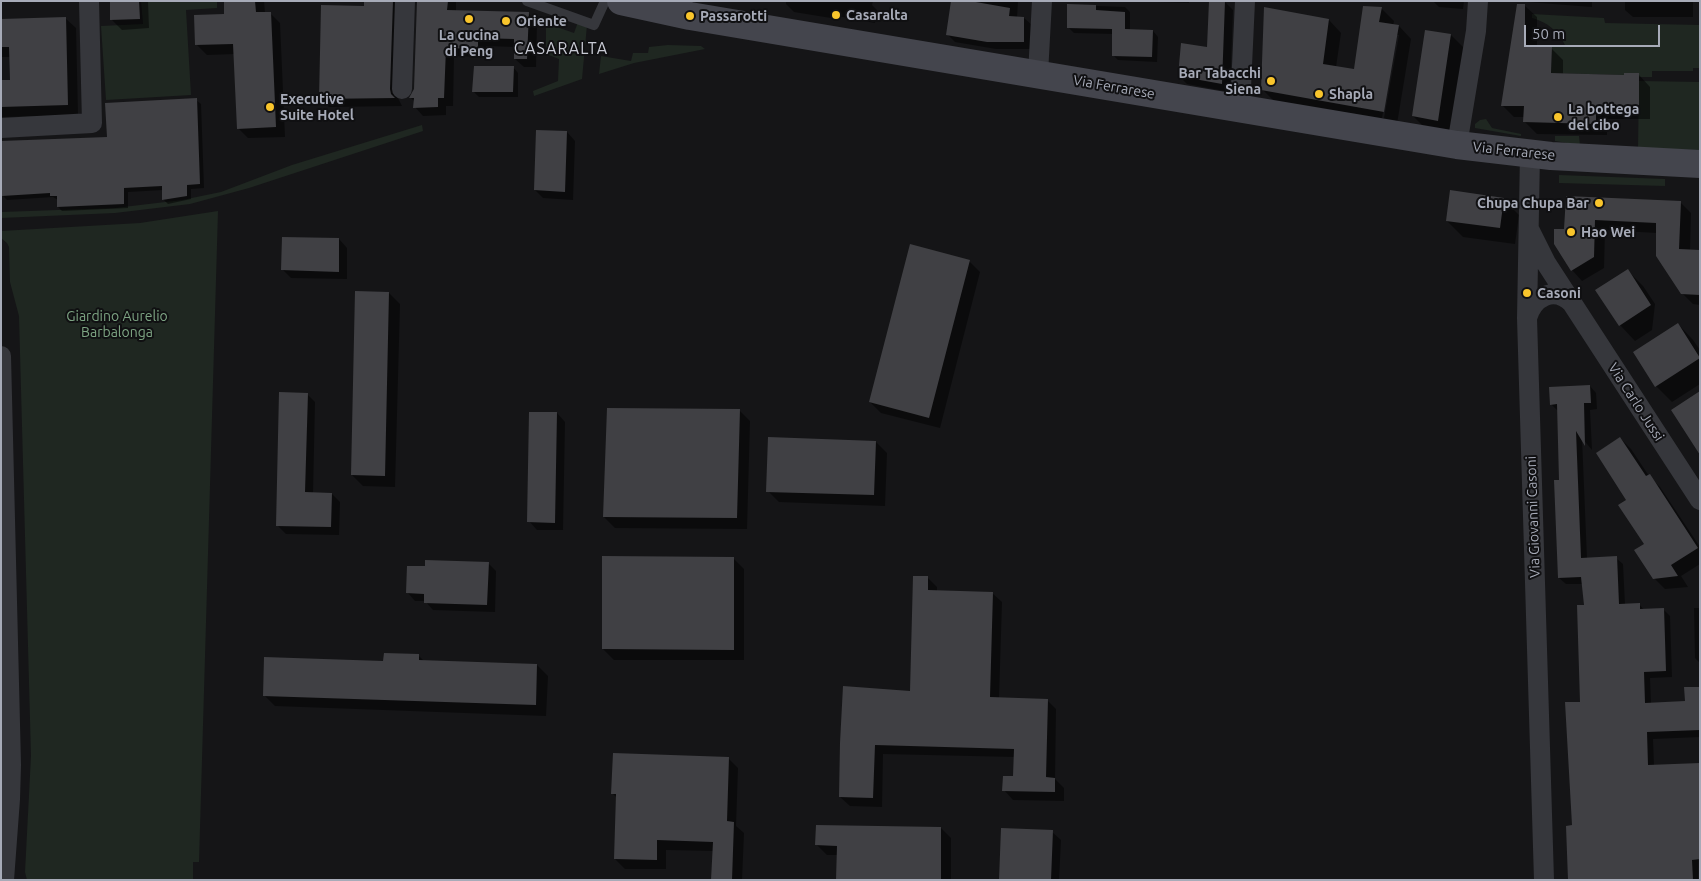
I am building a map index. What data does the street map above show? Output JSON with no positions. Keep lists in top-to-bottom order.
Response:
{
  "streets": {
    "main road": ["Via Ferrarese"],
    "street": ["Via Carlo Jussi", "Via Giovanni Casoni"]
  },
  "crossings": [
    ["Via Ferrarese", "Via Giovanni Casoni"],
    ["Via Carlo Jussi", "Via Giovanni Casoni"]
  ],
  "districts": ["CASARALTA"],
  "parks": ["Giardino Aurelio Barbalonga"],
  "places": [
    "Casaralta",
    "Passarotti",
    "La cucina di Peng",
    "Oriente",
    "Bar Tabacchi Siena",
    "Shapla",
    "Executive Suite Hotel",
    "La bottega del cibo",
    "Chupa Chupa Bar",
    "Hao Wei",
    "Casoni"
  ],
  "scale_bar": "50 m"
}
